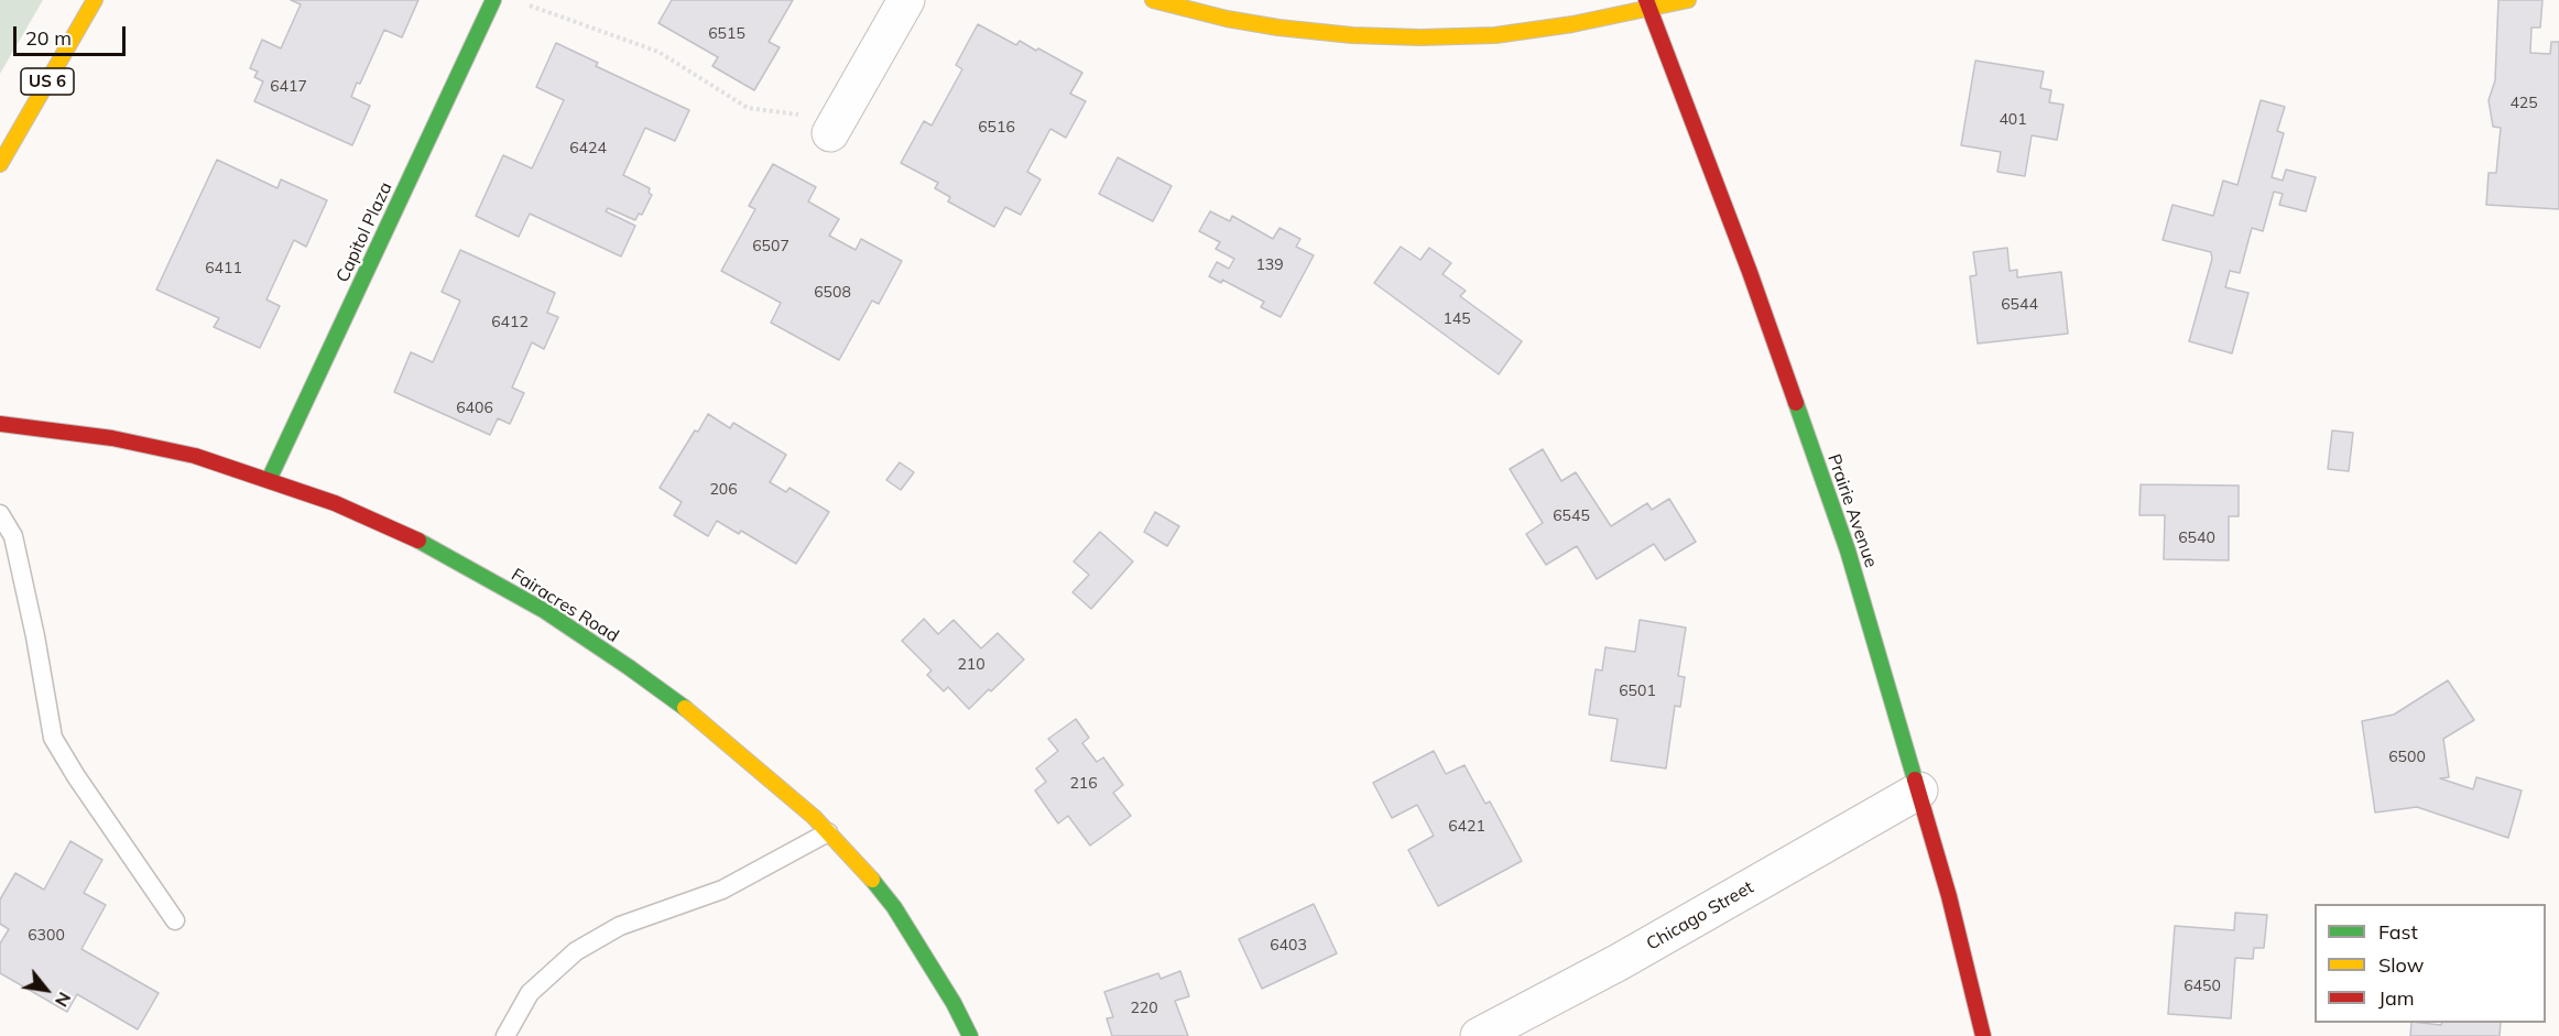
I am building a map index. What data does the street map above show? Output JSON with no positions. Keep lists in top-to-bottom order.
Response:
{
  "streets": {
    "main road": [
      "US 6",
      "Capitol Plaza",
      "Prairie Avenue",
      "Fairacres Road"
    ],
    "street": ["Chicago Street"]
  },
  "crossings": [
    ["Capitol Plaza", "Fairacres Road"],
    ["Prairie Avenue", "Chicago Street"]
  ],
  "house_numbers": [
    "6515",
    "6417",
    "425",
    "401",
    "6516",
    "6424",
    "6507",
    "139",
    "6411",
    "6508",
    "6544",
    "145",
    "6412",
    "6406",
    "206",
    "6545",
    "6540",
    "210",
    "6501",
    "6500",
    "216",
    "6421",
    "6300",
    "6403",
    "6450",
    "220"
  ],
  "legend": ["Fast", "Slow", "Jam"],
  "scale_bar": "20 m",
  "north": "bottom right"
}
